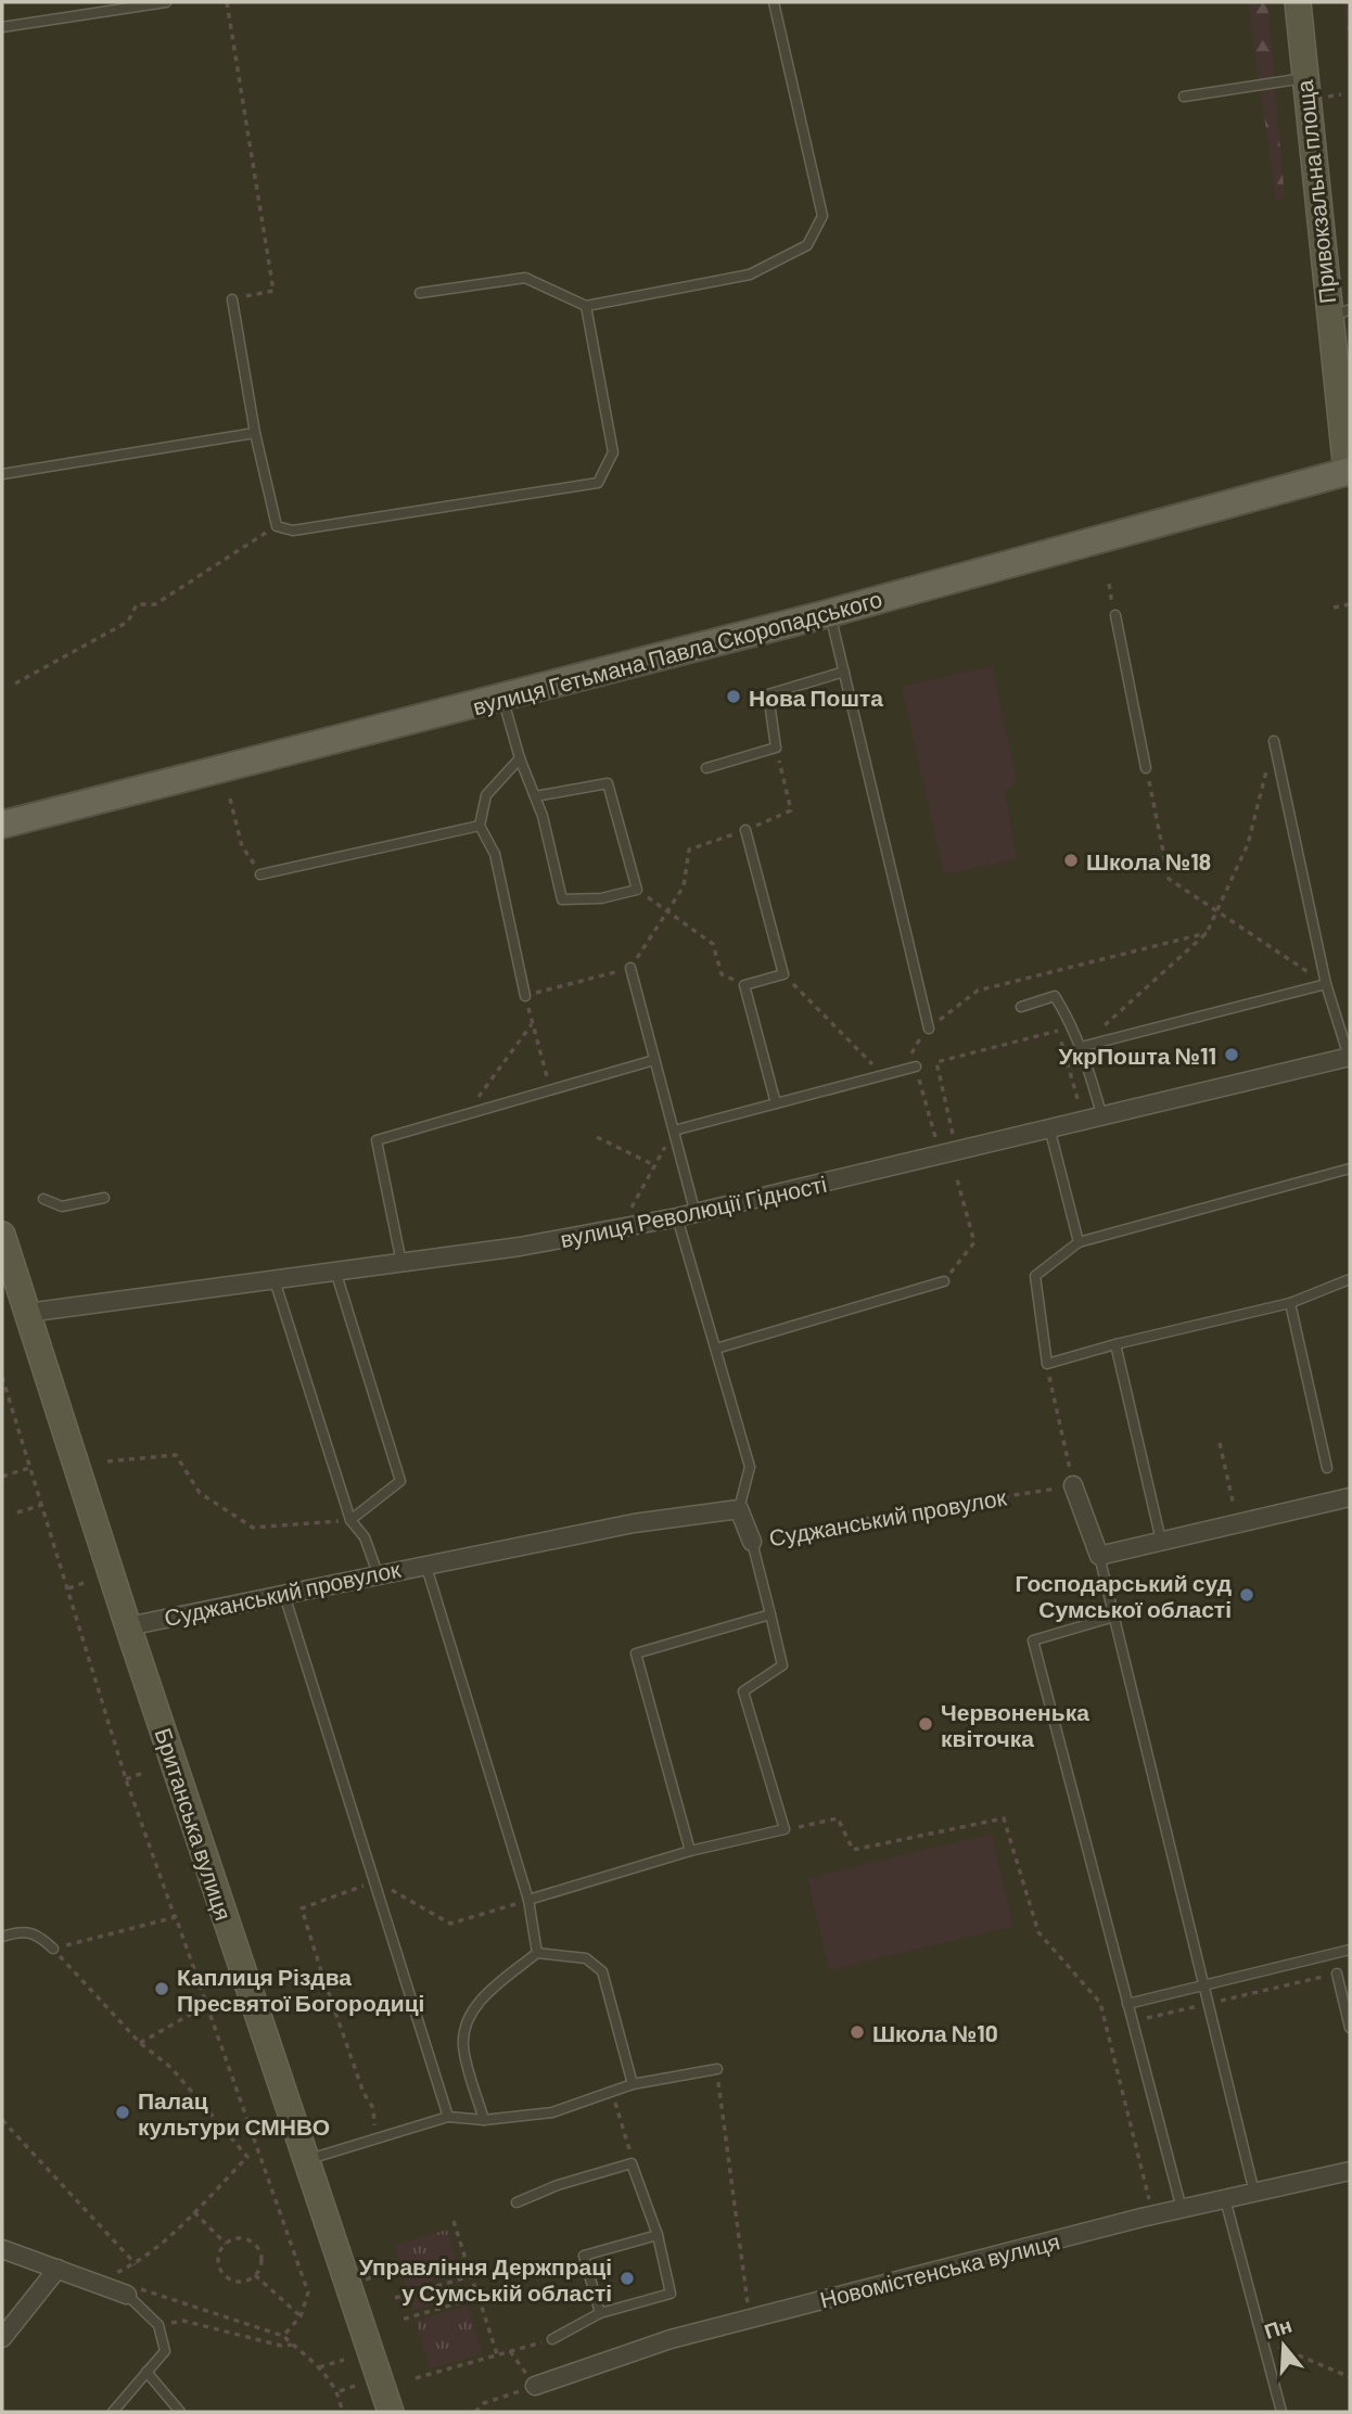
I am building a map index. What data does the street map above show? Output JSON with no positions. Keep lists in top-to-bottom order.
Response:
{
  "streets": {
    "main road": ["Привокзальна площа", "вулиця Гетьмана Павла Скоропадського", "Британська вулиця"],
    "street": ["вулиця Революції Гідності", "Суджанський провулок", "Новомістенська вулиця"]
  },
  "crossings": [
    ["Привокзальна площа", "вулиця Гетьмана Павла Скоропадського"],
    ["вулиця Революції Гідності", "Британська вулиця"],
    ["Суджанський провулок", "Британська вулиця"]
  ],
  "places": [
    "Нова Пошта",
    "Школа №18",
    "УкрПошта №11",
    "Господарський суд Сумської області",
    "Червоненька квіточка",
    "Каплиця Різдва Пресвятої Богородиці",
    "Школа №10",
    "Палац культури СМНВО",
    "Управління Держпраці у Сумській області"
  ],
  "north": "top"
}
